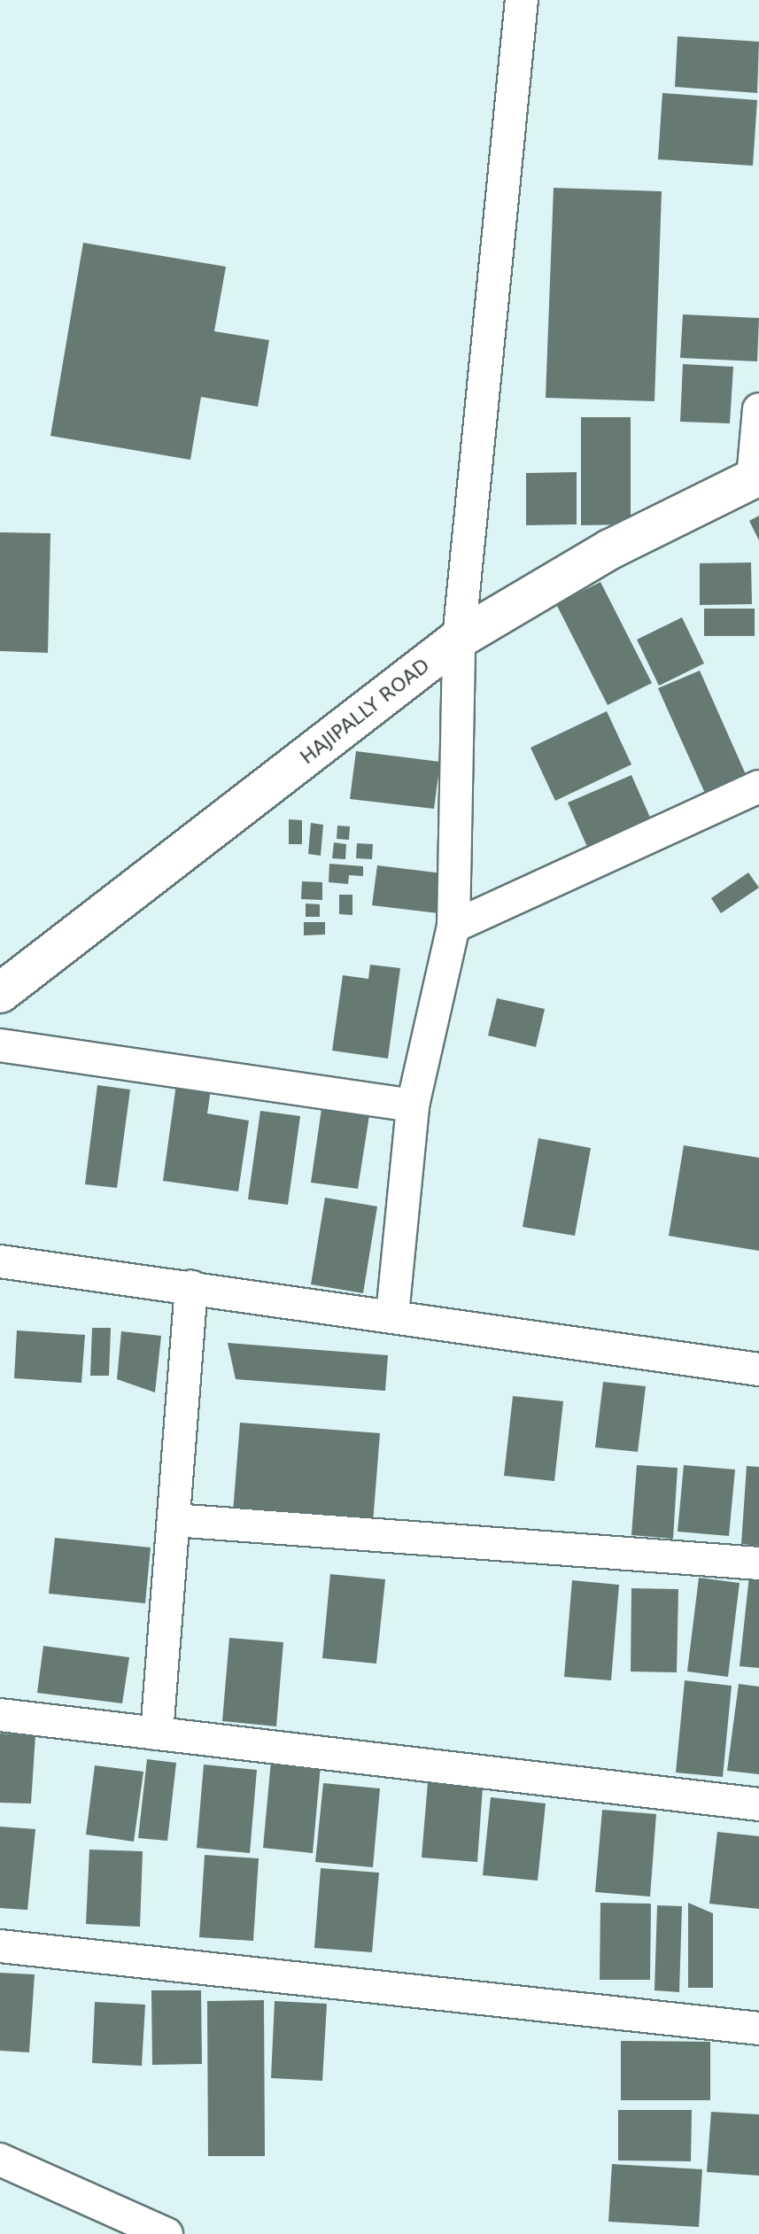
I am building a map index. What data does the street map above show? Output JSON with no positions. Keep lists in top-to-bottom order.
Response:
{
  "streets": {
    "street": ["HAJIPALLY ROAD"]
  }
}
